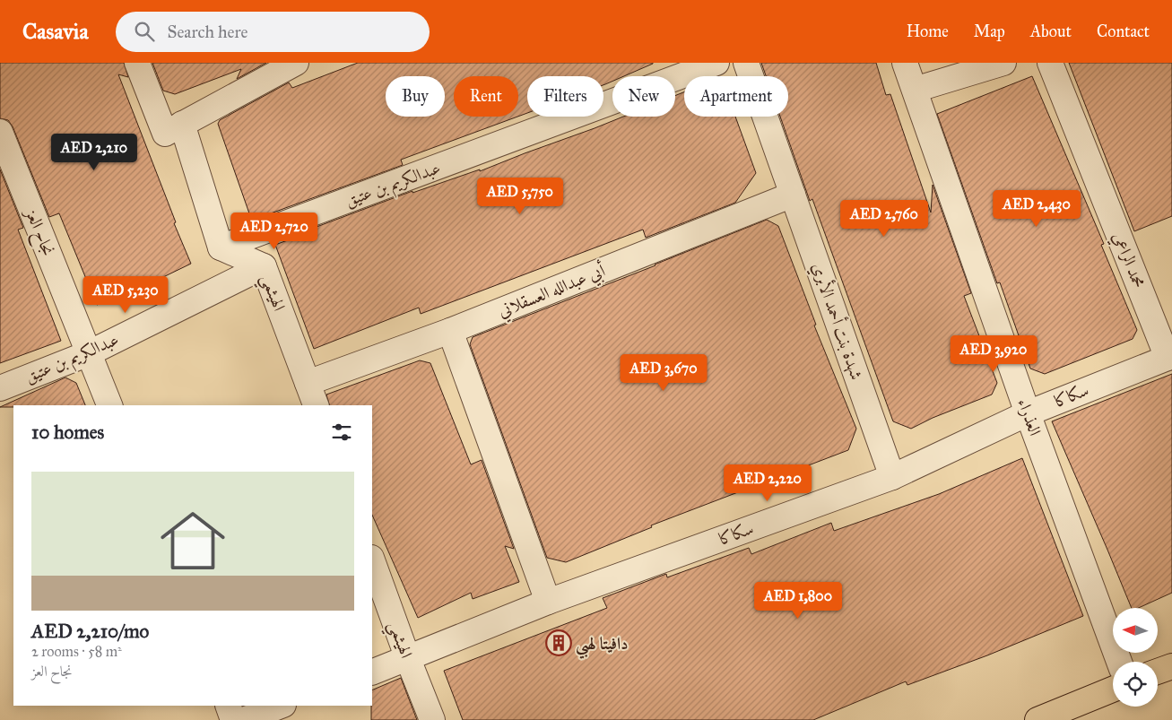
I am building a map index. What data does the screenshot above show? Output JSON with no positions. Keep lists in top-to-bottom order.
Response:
{
  "streets": {
    "street": [
      "عبدالكريم بن عتيق",
      "نجاح العز",
      "محمد الراعي",
      "أبي عبدالله العسقلاني",
      "الهيثمي",
      "شهدة بنت أحمد الأبري",
      "سكاكا",
      "العذراء"
    ]
  },
  "crossings": [
    ["عبدالكريم بن عتيق", "نجاح العز"],
    ["عبدالكريم بن عتيق", "الهيثمي"],
    ["محمد الراعي", "سكاكا"],
    ["أبي عبدالله العسقلاني", "الهيثمي"],
    ["أبي عبدالله العسقلاني", "شهدة بنت أحمد الأبري"],
    ["الهيثمي", "سكاكا"],
    ["شهدة بنت أحمد الأبري", "سكاكا"],
    ["سكاكا", "العذراء"]
  ],
  "places": {
    "building": ["دافيتا لهبي"]
  },
  "north": "left",
  "page": {
    "header": "Casavia",
    "search": "Search here",
    "nav": [
      "Home",
      "Map",
      "About",
      "Contact"
    ],
    "chip": [
      "Buy",
      "Rent",
      "Filters",
      "New",
      "Apartment"
    ],
    "price": [
      "AED 2,210",
      "AED 5,750",
      "AED 2,430",
      "AED 2,760",
      "AED 2,720",
      "AED 5,230",
      "AED 3,920",
      "AED 3,670",
      "AED 2,220",
      "AED 1,800"
    ],
    "heading": "10 homes",
    "list": [
      {
        "name": "AED 2,210/mo",
        "note": "2 rooms · 58 m² · نجاح العز"
      }
    ]
  }
}
